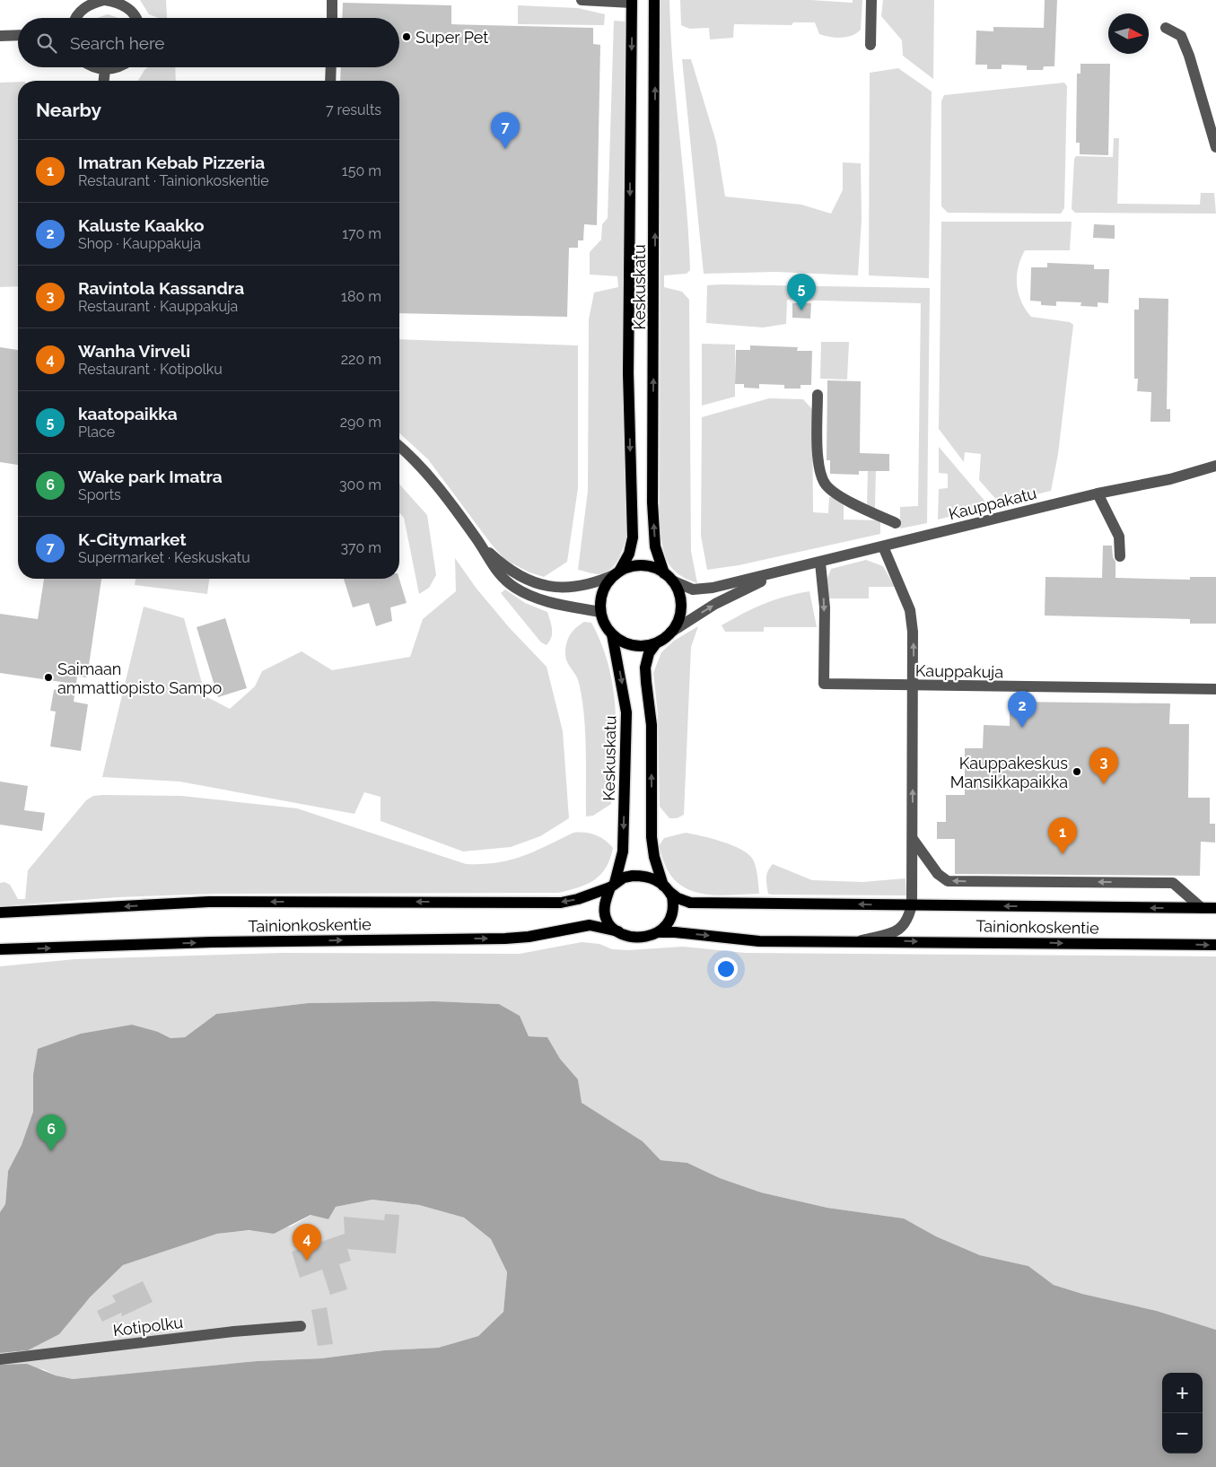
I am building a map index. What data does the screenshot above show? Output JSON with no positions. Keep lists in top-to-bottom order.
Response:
{
  "streets": {
    "main road": ["Keskuskatu", "Tainionkoskentie"],
    "street": ["Kauppakatu", "Kauppakuja", "Kotipolku"]
  },
  "crossings": [
    ["Keskuskatu", "Kauppakatu"],
    ["Keskuskatu", "Tainionkoskentie"],
    ["Kauppakatu", "Kauppakuja"],
    ["Kauppakatu", "Tainionkoskentie"],
    ["Kauppakuja", "Tainionkoskentie"]
  ],
  "places": ["Super Pet", "Saimaan ammattiopisto Sampo", "Kauppakeskus Mansikkapaikka"],
  "north": "right",
  "page": {
    "search": "Search here",
    "heading": ["Nearby", "7 results"],
    "pins": [
      "7",
      "5",
      "2",
      "3",
      "1",
      "6",
      "4"
    ],
    "list": [
      {
        "mark": "1",
        "name": "Imatran Kebab Pizzeria",
        "note": "Restaurant · Tainionkoskentie",
        "value": "150 m"
      },
      {
        "mark": "2",
        "name": "Kaluste Kaakko",
        "note": "Shop · Kauppakuja",
        "value": "170 m"
      },
      {
        "mark": "3",
        "name": "Ravintola Kassandra",
        "note": "Restaurant · Kauppakuja",
        "value": "180 m"
      },
      {
        "mark": "4",
        "name": "Wanha Virveli",
        "note": "Restaurant · Kotipolku",
        "value": "220 m"
      },
      {
        "mark": "5",
        "name": "kaatopaikka",
        "note": "Place",
        "value": "290 m"
      },
      {
        "mark": "6",
        "name": "Wake park Imatra",
        "note": "Sports",
        "value": "300 m"
      },
      {
        "mark": "7",
        "name": "K-Citymarket",
        "note": "Supermarket · Keskuskatu",
        "value": "370 m"
      }
    ],
    "map_buttons": ["+", "−"]
  }
}
